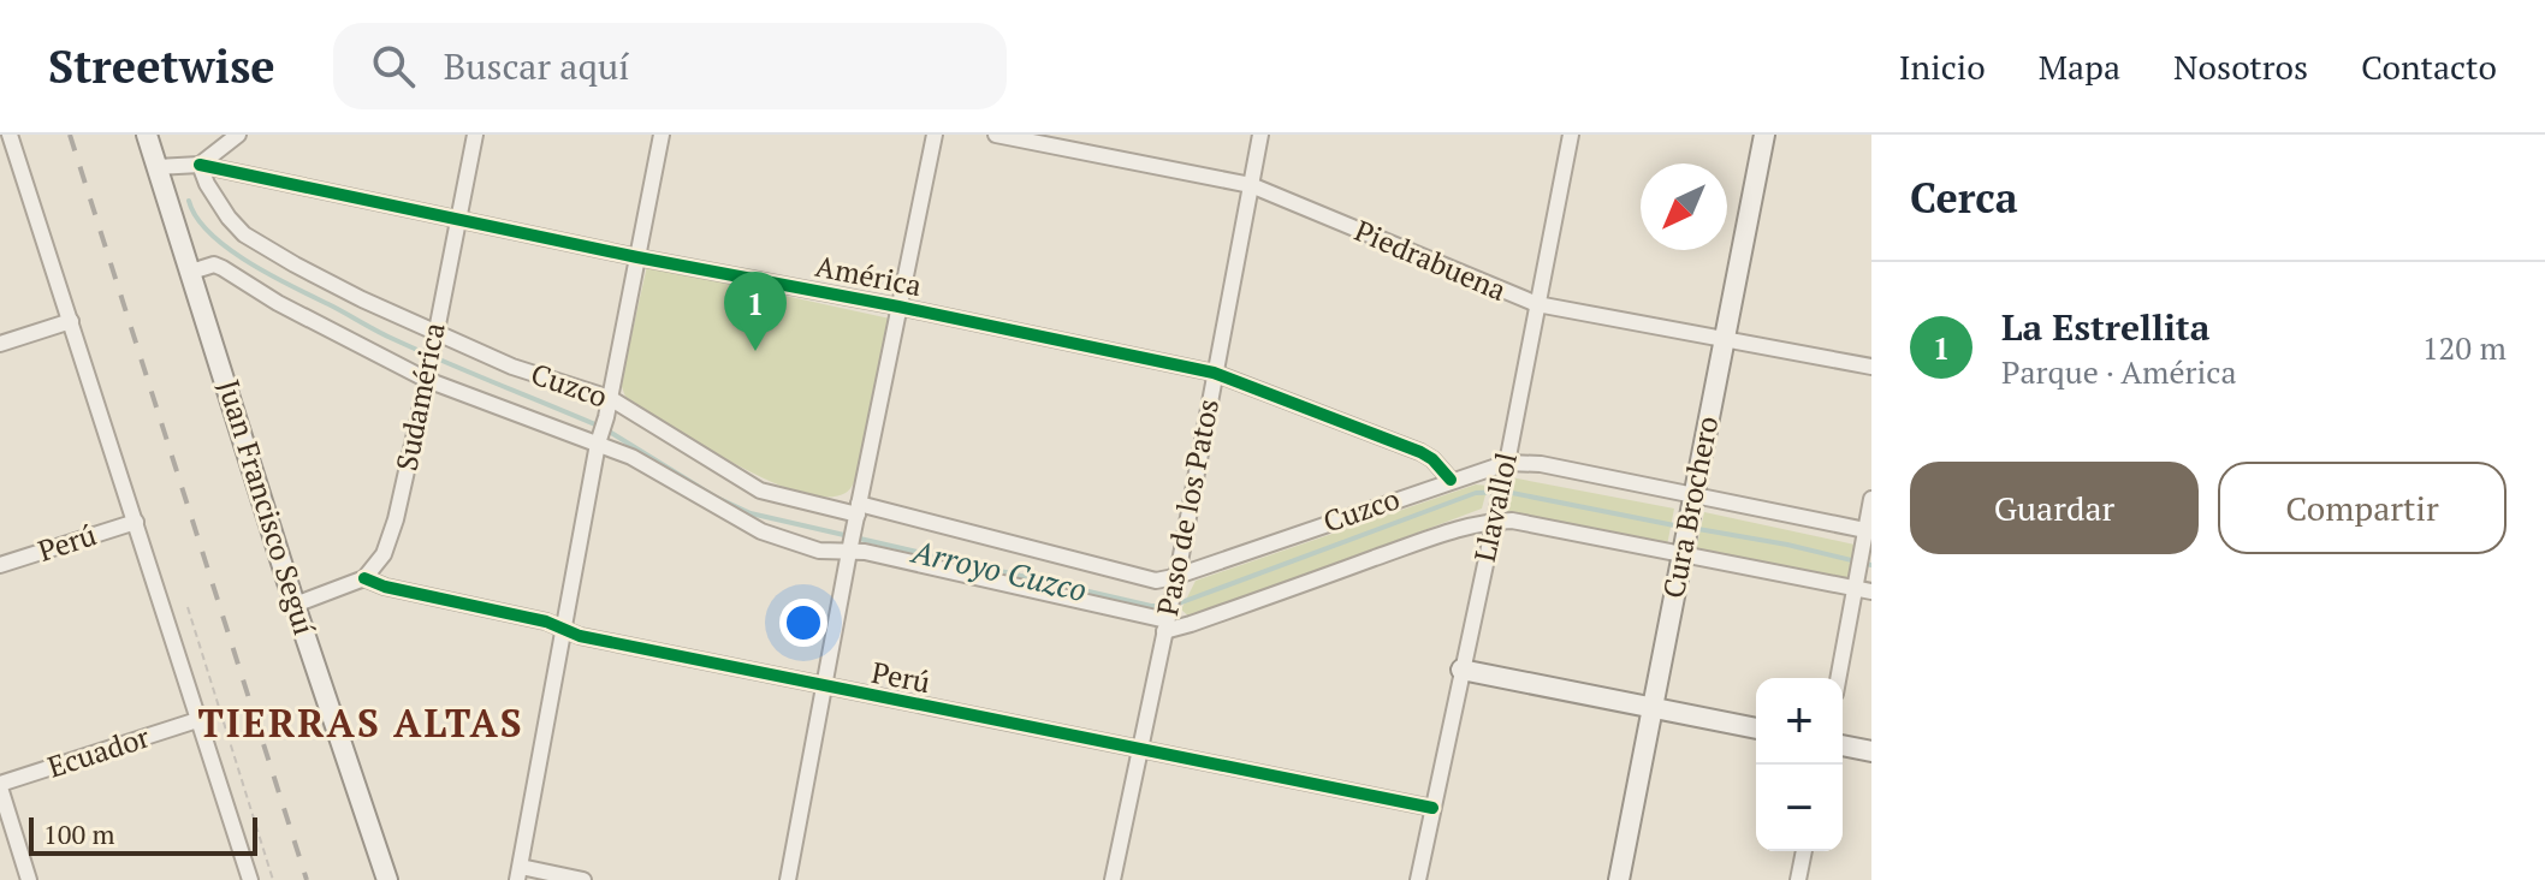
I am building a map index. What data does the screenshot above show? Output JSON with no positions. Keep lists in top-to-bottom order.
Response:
{
  "streets": {
    "street": [
      "Piedrabuena",
      "América",
      "Cuzco",
      "Sudamérica",
      "Juan Francisco Seguí",
      "Paso de los Patos",
      "Llavallol",
      "Cura Brochero",
      "Perú",
      "Ecuador"
    ]
  },
  "crossings": [
    ["Piedrabuena", "Paso de los Patos"],
    ["Piedrabuena", "Llavallol"],
    ["Piedrabuena", "Cura Brochero"],
    ["América", "Cuzco"],
    ["América", "Sudamérica"],
    ["América", "Juan Francisco Seguí"],
    ["América", "Paso de los Patos"],
    ["Cuzco", "Sudamérica"],
    ["Cuzco", "Paso de los Patos"],
    ["Cuzco", "Llavallol"],
    ["Cuzco", "Cura Brochero"],
    ["Sudamérica", "Perú"],
    ["Paso de los Patos", "Perú"],
    ["Llavallol", "Perú"]
  ],
  "districts": ["TIERRAS ALTAS"],
  "water": ["Arroyo Cuzco"],
  "scale_bar": "100 m",
  "north": "bottom left",
  "page": {
    "header": "Streetwise",
    "search": "Buscar aquí",
    "nav": [
      "Inicio",
      "Mapa",
      "Nosotros",
      "Contacto"
    ],
    "heading": "Cerca",
    "list": [
      {
        "mark": "1",
        "name": "La Estrellita",
        "note": "Parque · América",
        "value": "120 m"
      }
    ],
    "pins": "1",
    "buttons": ["Guardar", "Compartir"],
    "map_buttons": ["+", "−"],
    "scale": "100 m"
  }
}
